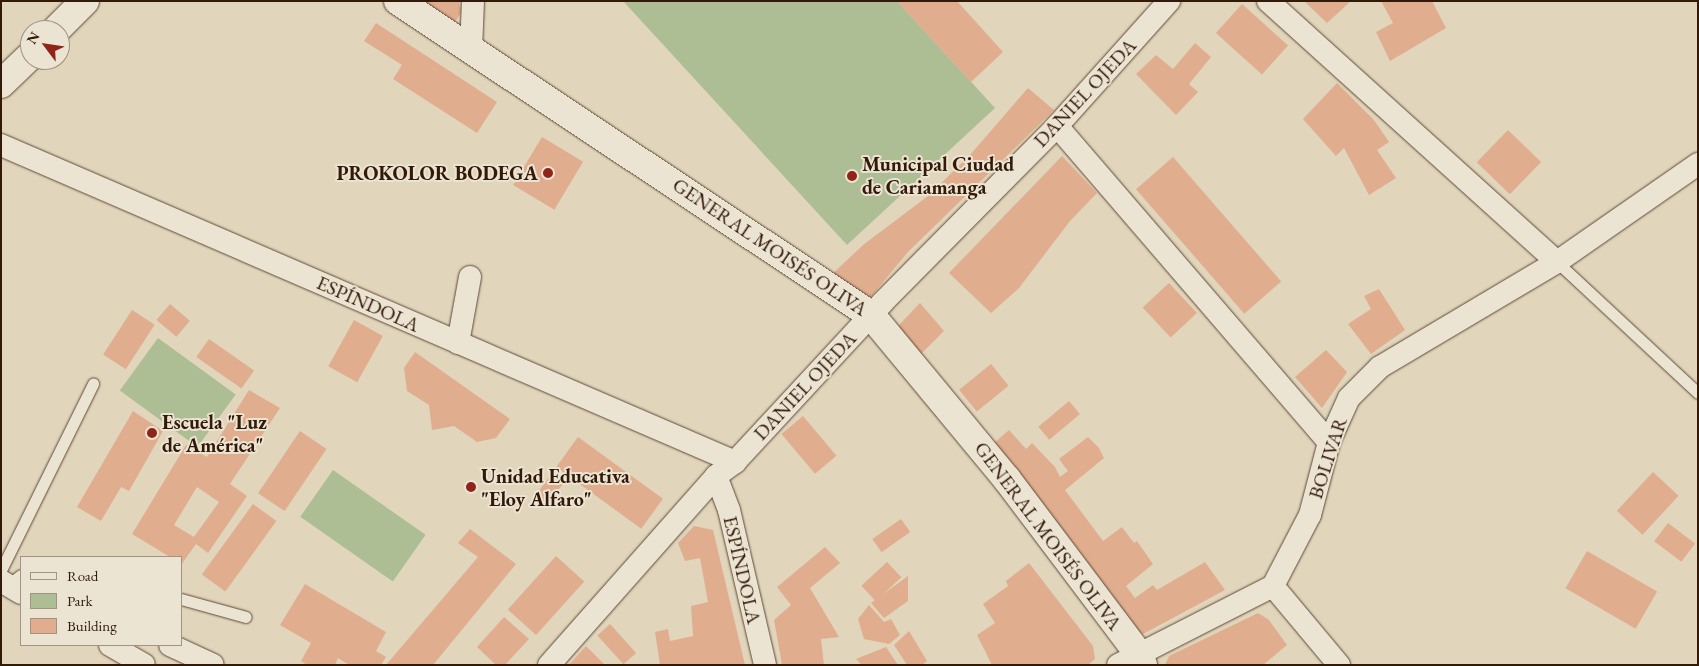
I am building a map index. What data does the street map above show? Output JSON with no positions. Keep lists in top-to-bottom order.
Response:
{
  "streets": {
    "main road": ["GENERAL MOISÉS OLIVA"],
    "street": ["DANIEL OJEDA", "ESPÍNDOLA", "BOLIVAR"]
  },
  "crossings": [
    ["DANIEL OJEDA", "GENERAL MOISÉS OLIVA"],
    ["DANIEL OJEDA", "ESPÍNDOLA"]
  ],
  "places": [
    "PROKOLOR BODEGA",
    "Municipal Ciudad de Cariamanga",
    "Escuela \"Luz de América\"",
    "Unidad Educativa \"Eloy Alfaro\""
  ],
  "legend": ["Road", "Park", "Building"],
  "north": "top left"
}
